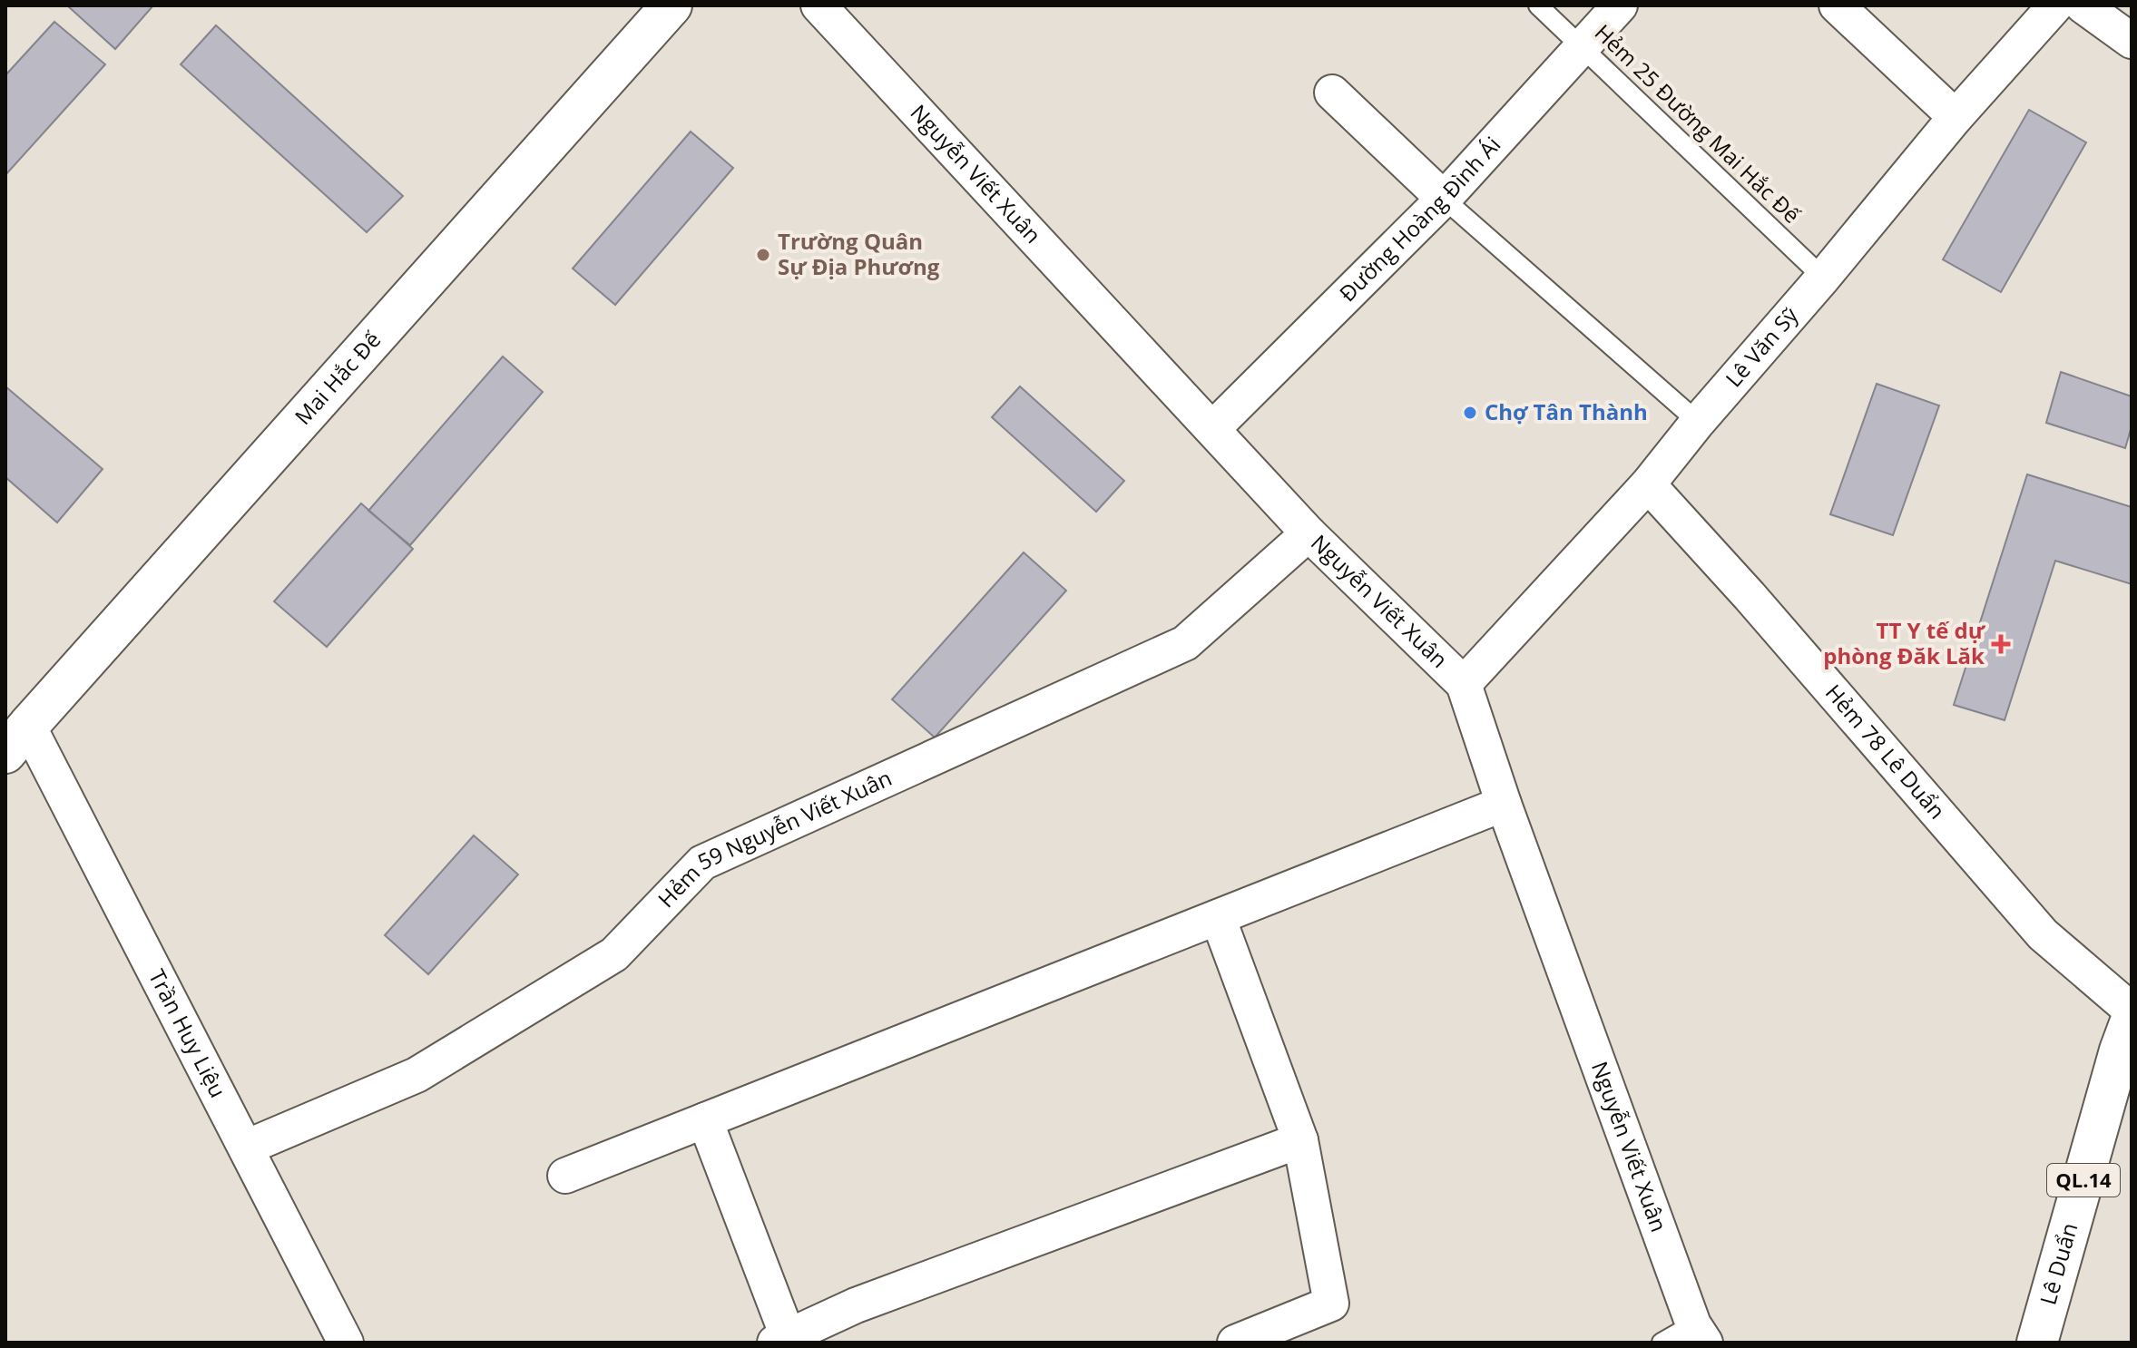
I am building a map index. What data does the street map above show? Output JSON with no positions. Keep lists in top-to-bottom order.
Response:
{
  "streets": {
    "street": [
      "Nguyễn Viết Xuân",
      "Đường Hoàng Đình Ái",
      "Lê Văn Sỹ",
      "Mai Hắc Đế",
      "Hẻm 78 Lê Duẩn",
      "Hẻm 59 Nguyễn Viết Xuân",
      "Trần Huy Liệu",
      "QL.14",
      "Lê Duẩn"
    ],
    "lane": ["Hẻm 25 Đường Mai Hắc Đế"]
  },
  "crossings": [
    ["Hẻm 25 Đường Mai Hắc Đế", "Đường Hoàng Đình Ái"],
    ["Hẻm 25 Đường Mai Hắc Đế", "Lê Văn Sỹ"],
    ["Nguyễn Viết Xuân", "Đường Hoàng Đình Ái"],
    ["Nguyễn Viết Xuân", "Lê Văn Sỹ"],
    ["Nguyễn Viết Xuân", "Hẻm 59 Nguyễn Viết Xuân"],
    ["Lê Văn Sỹ", "Hẻm 78 Lê Duẩn"],
    ["Mai Hắc Đế", "Trần Huy Liệu"],
    ["Hẻm 59 Nguyễn Viết Xuân", "Trần Huy Liệu"]
  ],
  "places": {
    "other": ["Trường Quân Sự Địa Phương", "Chợ Tân Thành"],
    "health": ["TT Y tế dự phòng Đăk Lăk"]
  }
}
